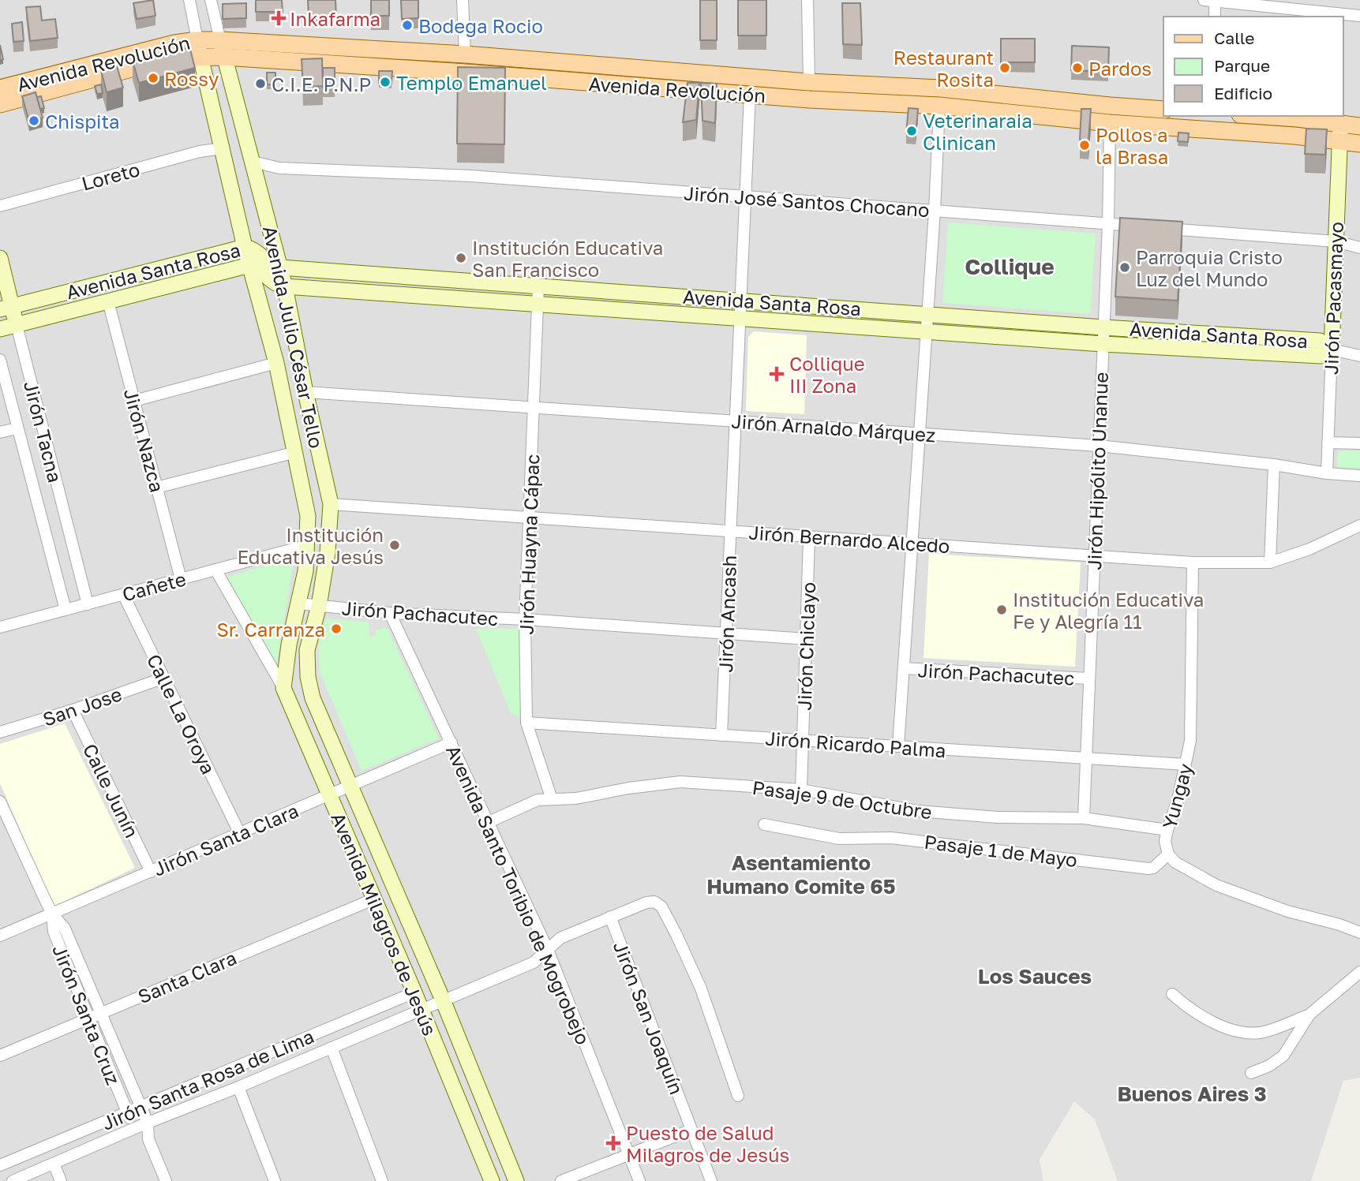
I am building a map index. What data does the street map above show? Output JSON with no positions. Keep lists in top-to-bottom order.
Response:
{
  "streets": {
    "main road": ["Avenida Revolución"],
    "street": [
      "Loreto",
      "Jirón José Santos Chocano",
      "Avenida Santa Rosa",
      "Jirón Pacasmayo",
      "Avenida Julio César Tello",
      "Jirón Arnaldo Márquez",
      "Jirón Tacna",
      "Jirón Nazca",
      "Jirón Hipólito Unanue",
      "Jirón Bernardo Alcedo",
      "Jirón Huayna Cápac",
      "Cañete",
      "Jirón Pachacutec",
      "Jirón Ancash",
      "Jirón Chiclayo",
      "San Jose",
      "Calle La Oroya",
      "Jirón Ricardo Palma",
      "Calle Junín",
      "Yungay",
      "Pasaje 9 de Octubre",
      "Jirón Santa Clara",
      "Pasaje 1 de Mayo",
      "Avenida Santo Toribio de Mogrobejo",
      "Avenida Milagros de Jesús",
      "Santa Clara",
      "Jirón Santa Cruz",
      "Jirón San Joaquín",
      "Jirón Santa Rosa de Lima"
    ]
  },
  "crossings": [
    ["Avenida Revolución", "Jirón Pacasmayo"],
    ["Avenida Revolución", "Avenida Julio César Tello"],
    ["Avenida Revolución", "Jirón Hipólito Unanue"],
    ["Avenida Revolución", "Jirón Ancash"],
    ["Loreto", "Avenida Julio César Tello"],
    ["Jirón José Santos Chocano", "Avenida Julio César Tello"],
    ["Jirón José Santos Chocano", "Jirón Hipólito Unanue"],
    ["Jirón José Santos Chocano", "Jirón Ancash"],
    ["Avenida Santa Rosa", "Jirón Pacasmayo"],
    ["Avenida Santa Rosa", "Avenida Julio César Tello"],
    ["Avenida Santa Rosa", "Jirón Tacna"],
    ["Avenida Santa Rosa", "Jirón Nazca"],
    ["Avenida Santa Rosa", "Jirón Hipólito Unanue"],
    ["Avenida Santa Rosa", "Jirón Huayna Cápac"],
    ["Avenida Santa Rosa", "Jirón Ancash"],
    ["Jirón Pacasmayo", "Jirón Arnaldo Márquez"],
    ["Avenida Julio César Tello", "Jirón Arnaldo Márquez"],
    ["Avenida Julio César Tello", "Jirón Bernardo Alcedo"],
    ["Avenida Julio César Tello", "Cañete"],
    ["Avenida Julio César Tello", "Jirón Pachacutec"],
    ["Avenida Julio César Tello", "Avenida Milagros de Jesús"],
    ["Jirón Arnaldo Márquez", "Jirón Hipólito Unanue"],
    ["Jirón Arnaldo Márquez", "Jirón Huayna Cápac"],
    ["Jirón Arnaldo Márquez", "Jirón Ancash"],
    ["Jirón Tacna", "Cañete"],
    ["Jirón Nazca", "Cañete"],
    ["Jirón Hipólito Unanue", "Jirón Bernardo Alcedo"],
    ["Jirón Hipólito Unanue", "Jirón Pachacutec"],
    ["Jirón Hipólito Unanue", "Jirón Ricardo Palma"],
    ["Jirón Hipólito Unanue", "Pasaje 9 de Octubre"],
    ["Jirón Bernardo Alcedo", "Jirón Huayna Cápac"],
    ["Jirón Bernardo Alcedo", "Jirón Ancash"],
    ["Jirón Bernardo Alcedo", "Jirón Chiclayo"],
    ["Jirón Bernardo Alcedo", "Yungay"],
    ["Jirón Huayna Cápac", "Jirón Pachacutec"],
    ["Jirón Huayna Cápac", "Jirón Ricardo Palma"],
    ["Jirón Huayna Cápac", "Pasaje 9 de Octubre"],
    ["Cañete", "Calle La Oroya"],
    ["Jirón Pachacutec", "Jirón Ancash"],
    ["Jirón Pachacutec", "Jirón Chiclayo"],
    ["Jirón Pachacutec", "Avenida Santo Toribio de Mogrobejo"],
    ["Jirón Ancash", "Jirón Ricardo Palma"],
    ["Jirón Chiclayo", "Jirón Ricardo Palma"],
    ["Jirón Chiclayo", "Pasaje 9 de Octubre"],
    ["San Jose", "Calle La Oroya"],
    ["San Jose", "Calle Junín"],
    ["Calle La Oroya", "Jirón Santa Clara"],
    ["Jirón Ricardo Palma", "Yungay"],
    ["Calle Junín", "Jirón Santa Clara"],
    ["Yungay", "Pasaje 9 de Octubre"],
    ["Yungay", "Pasaje 1 de Mayo"],
    ["Pasaje 9 de Octubre", "Avenida Santo Toribio de Mogrobejo"],
    ["Jirón Santa Clara", "Avenida Santo Toribio de Mogrobejo"],
    ["Jirón Santa Clara", "Avenida Milagros de Jesús"],
    ["Jirón Santa Clara", "Jirón Santa Cruz"],
    ["Avenida Santo Toribio de Mogrobejo", "Jirón Santa Rosa de Lima"],
    ["Avenida Milagros de Jesús", "Santa Clara"],
    ["Avenida Milagros de Jesús", "Jirón Santa Rosa de Lima"],
    ["Santa Clara", "Jirón Santa Cruz"],
    ["Jirón Santa Cruz", "Jirón Santa Rosa de Lima"],
    ["Jirón San Joaquín", "Jirón Santa Rosa de Lima"]
  ],
  "districts": [
    "Collique",
    "Asentamiento Humano Comite 65",
    "Los Sauces",
    "Buenos Aires 3"
  ],
  "places": {
    "health": ["Inkafarma", "Collique III Zona", "Puesto de Salud Milagros de Jesús"],
    "other": [
      "Bodega Rocio",
      "Restaurant Rosita",
      "Pardos",
      "Rossy",
      "Templo Emanuel",
      "C.I.E. P.N.P",
      "Chispita",
      "Veterinaraia Clinican",
      "Pollos a la Brasa",
      "Institución Educativa San Francisco",
      "Parroquia Cristo Luz del Mundo",
      "Institución Educativa Jesús",
      "Institución Educativa Fe y Alegría 11",
      "Sr. Carranza"
    ]
  },
  "legend": ["Calle", "Parque", "Edificio"]
}
